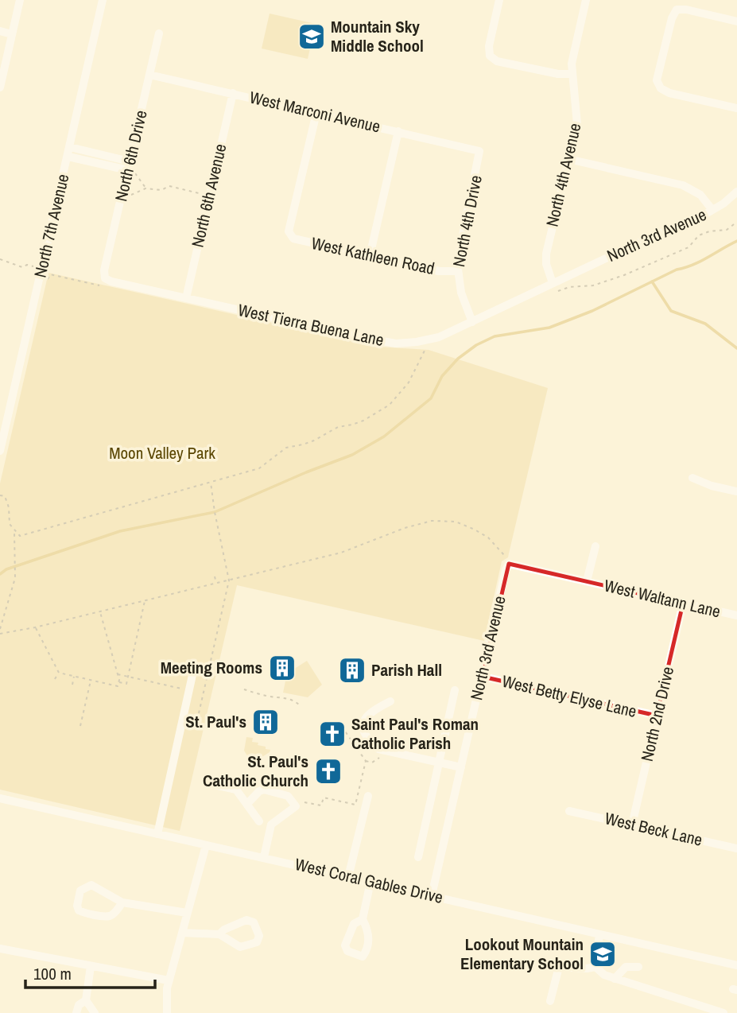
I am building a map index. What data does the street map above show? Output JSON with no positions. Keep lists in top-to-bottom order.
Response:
{
  "streets": {
    "street": [
      "West Marconi Avenue",
      "North 6th Drive",
      "North 4th Avenue",
      "North 6th Avenue",
      "North 4th Drive",
      "North 7th Avenue",
      "North 3rd Avenue",
      "West Kathleen Road",
      "West Tierra Buena Lane",
      "West Waltann Lane",
      "West Betty Elyse Lane",
      "North 2nd Drive",
      "West Beck Lane",
      "West Coral Gables Drive"
    ]
  },
  "crossings": [
    ["West Marconi Avenue", "North 6th Drive"],
    ["West Marconi Avenue", "North 6th Avenue"],
    ["West Marconi Avenue", "North 4th Drive"],
    ["West Marconi Avenue", "West Kathleen Road"],
    ["North 6th Drive", "West Tierra Buena Lane"],
    ["North 4th Avenue", "North 3rd Avenue"],
    ["North 6th Avenue", "West Tierra Buena Lane"],
    ["North 4th Drive", "West Kathleen Road"],
    ["North 4th Drive", "West Tierra Buena Lane"],
    ["North 3rd Avenue", "West Tierra Buena Lane"],
    ["North 3rd Avenue", "West Waltann Lane"],
    ["North 3rd Avenue", "West Betty Elyse Lane"],
    ["North 3rd Avenue", "West Coral Gables Drive"],
    ["West Waltann Lane", "North 2nd Drive"],
    ["West Betty Elyse Lane", "North 2nd Drive"],
    ["North 2nd Drive", "West Beck Lane"]
  ],
  "parks": ["Moon Valley Park"],
  "places": {
    "school or university": ["Mountain Sky Middle School", "Lookout Mountain Elementary School"],
    "building": ["Meeting Rooms", "Parish Hall", "St. Paul's"],
    "church": ["Saint Paul's Roman Catholic Parish", "St. Paul's Catholic Church"]
  },
  "scale_bar": "100 m"
}
